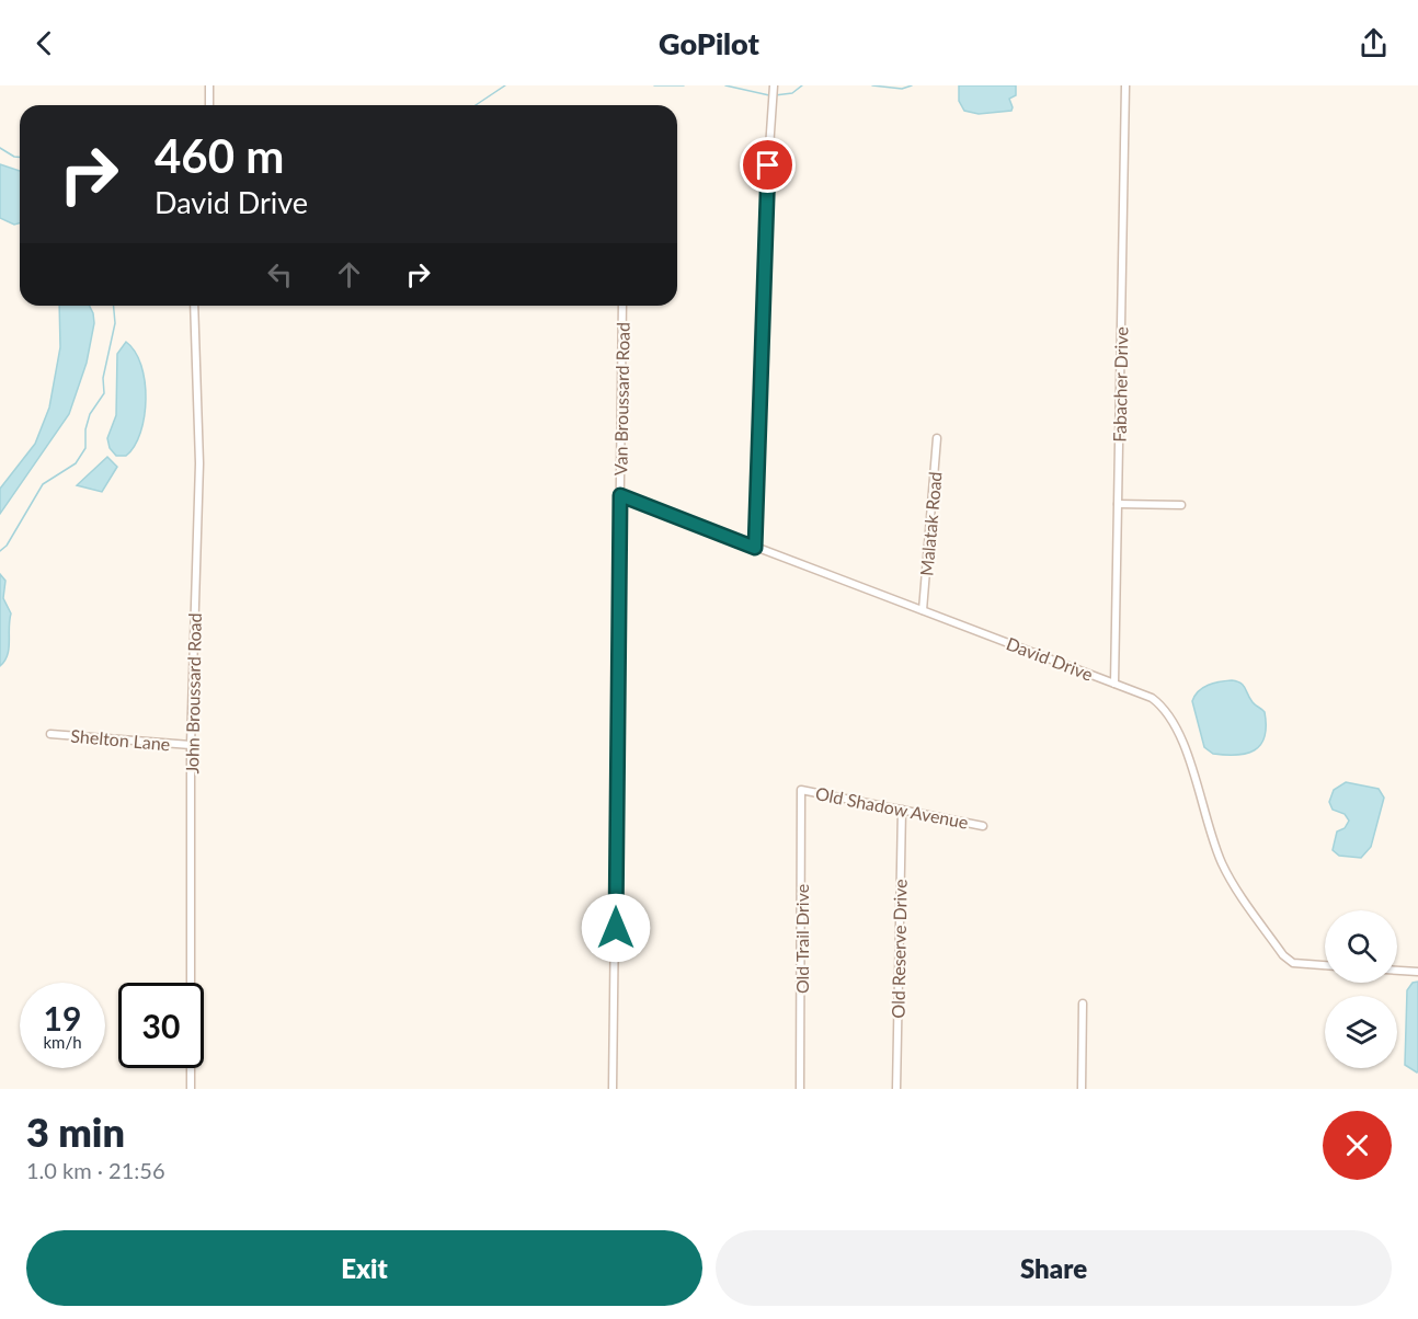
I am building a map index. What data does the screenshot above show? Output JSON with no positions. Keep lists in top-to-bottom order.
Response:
{
  "streets": {
    "street": [
      "Fabacher Drive",
      "Van Broussard Road",
      "Malatak Road",
      "David Drive",
      "John Broussard Road",
      "Shelton Lane",
      "Old Shadow Avenue",
      "Old Trail Drive",
      "Old Reserve Drive"
    ]
  },
  "crossings": [
    ["Fabacher Drive", "David Drive"],
    ["Van Broussard Road", "David Drive"],
    ["Malatak Road", "David Drive"],
    ["John Broussard Road", "Shelton Lane"],
    ["Old Shadow Avenue", "Old Trail Drive"],
    ["Old Shadow Avenue", "Old Reserve Drive"]
  ],
  "page": {
    "header": "GoPilot",
    "turn": ["460 m", "David Drive"],
    "speed": "19 km/h",
    "limit": "30",
    "heading": ["3 min", "1.0 km · 21:56"],
    "buttons": ["Exit", "Share"]
  }
}
